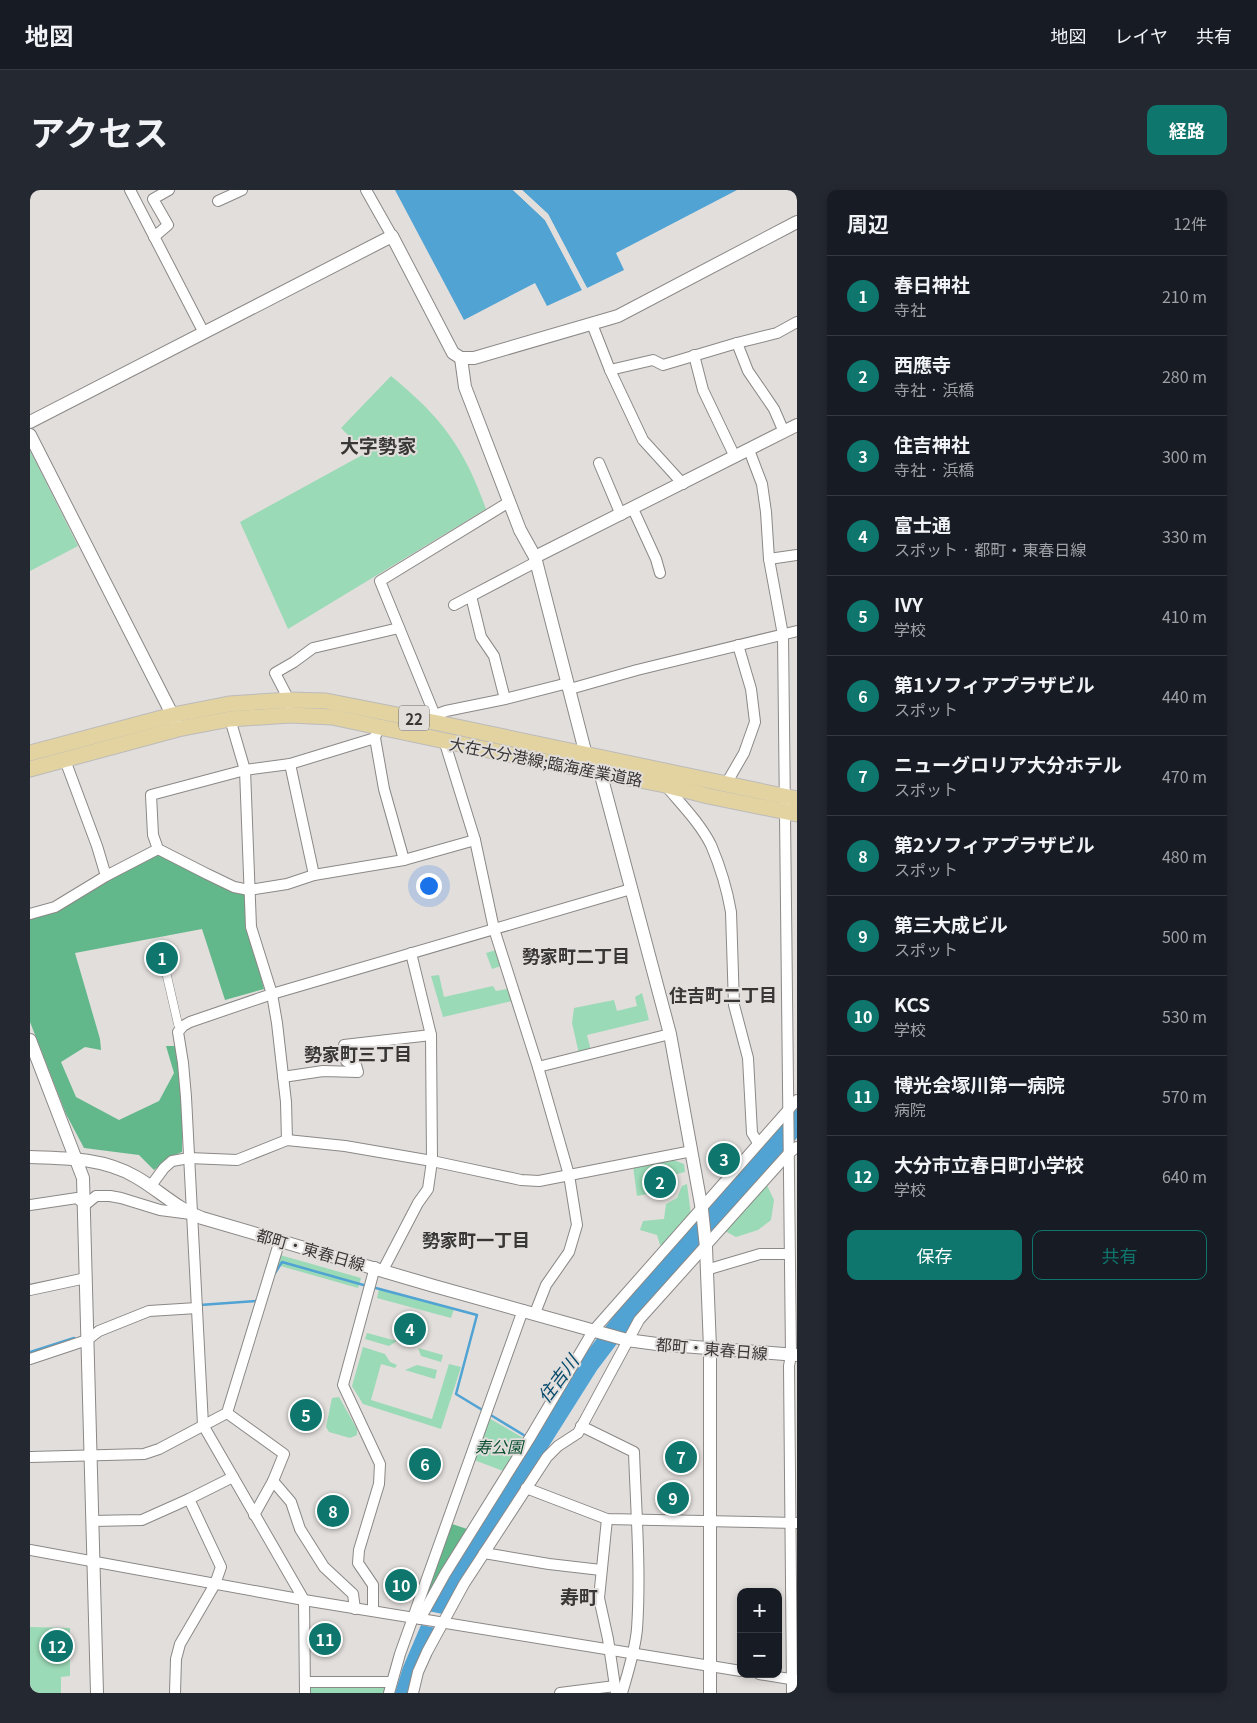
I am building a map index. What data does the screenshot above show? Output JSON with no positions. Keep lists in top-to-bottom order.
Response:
{
  "streets": {
    "main road": ["22", "大在大分港線;臨海産業道路"],
    "street": ["都町・東春日線"]
  },
  "districts": [
    "大字勢家",
    "勢家町二丁目",
    "住吉町二丁目",
    "勢家町三丁目",
    "勢家町一丁目",
    "寿町"
  ],
  "water": ["住吉川"],
  "parks": ["寿公園"],
  "page": {
    "header": "地図",
    "nav": ["地図", "レイヤ", "共有"],
    "title": "アクセス",
    "buttons": [
      "経路",
      ["保存", "共有"]
    ],
    "heading": ["周辺", "12件"],
    "list": [
      {
        "mark": "1",
        "name": "春日神社",
        "note": "寺社",
        "value": "210 m"
      },
      {
        "mark": "2",
        "name": "西應寺",
        "note": "寺社 · 浜橋",
        "value": "280 m"
      },
      {
        "mark": "3",
        "name": "住吉神社",
        "note": "寺社 · 浜橋",
        "value": "300 m"
      },
      {
        "mark": "4",
        "name": "富士通",
        "note": "スポット · 都町・東春日線",
        "value": "330 m"
      },
      {
        "mark": "5",
        "name": "IVY",
        "note": "学校",
        "value": "410 m"
      },
      {
        "mark": "6",
        "name": "第1ソフィアプラザビル",
        "note": "スポット",
        "value": "440 m"
      },
      {
        "mark": "7",
        "name": "ニューグロリア大分ホテル",
        "note": "スポット",
        "value": "470 m"
      },
      {
        "mark": "8",
        "name": "第2ソフィアプラザビル",
        "note": "スポット",
        "value": "480 m"
      },
      {
        "mark": "9",
        "name": "第三大成ビル",
        "note": "スポット",
        "value": "500 m"
      },
      {
        "mark": "10",
        "name": "KCS",
        "note": "学校",
        "value": "530 m"
      },
      {
        "mark": "11",
        "name": "博光会塚川第一病院",
        "note": "病院",
        "value": "570 m"
      },
      {
        "mark": "12",
        "name": "大分市立春日町小学校",
        "note": "学校",
        "value": "640 m"
      }
    ],
    "pins": [
      "1",
      "3",
      "2",
      "4",
      "5",
      "7",
      "6",
      "9",
      "8",
      "10",
      "11",
      "12"
    ],
    "map_buttons": ["+", "−"]
  }
}
